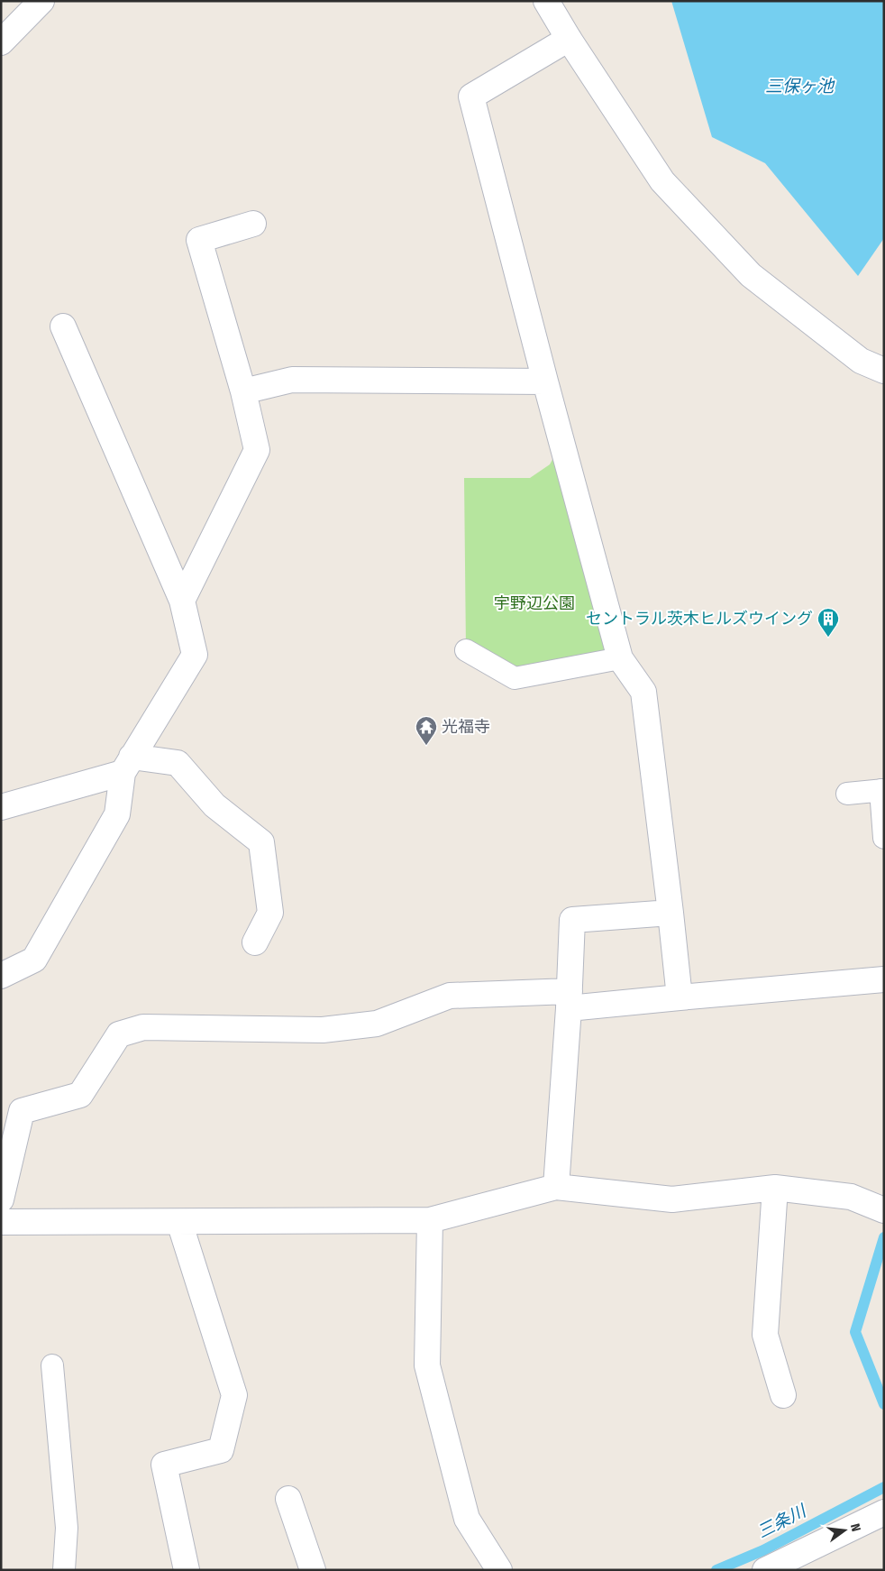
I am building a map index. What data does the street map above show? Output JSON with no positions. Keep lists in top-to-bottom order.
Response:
{
  "water": ["三保ヶ池", "三条川"],
  "parks": ["宇野辺公園"],
  "places": {
    "building": ["セントラル茨木ヒルズウイング"],
    "temple": ["光福寺"]
  },
  "north": "right"
}
